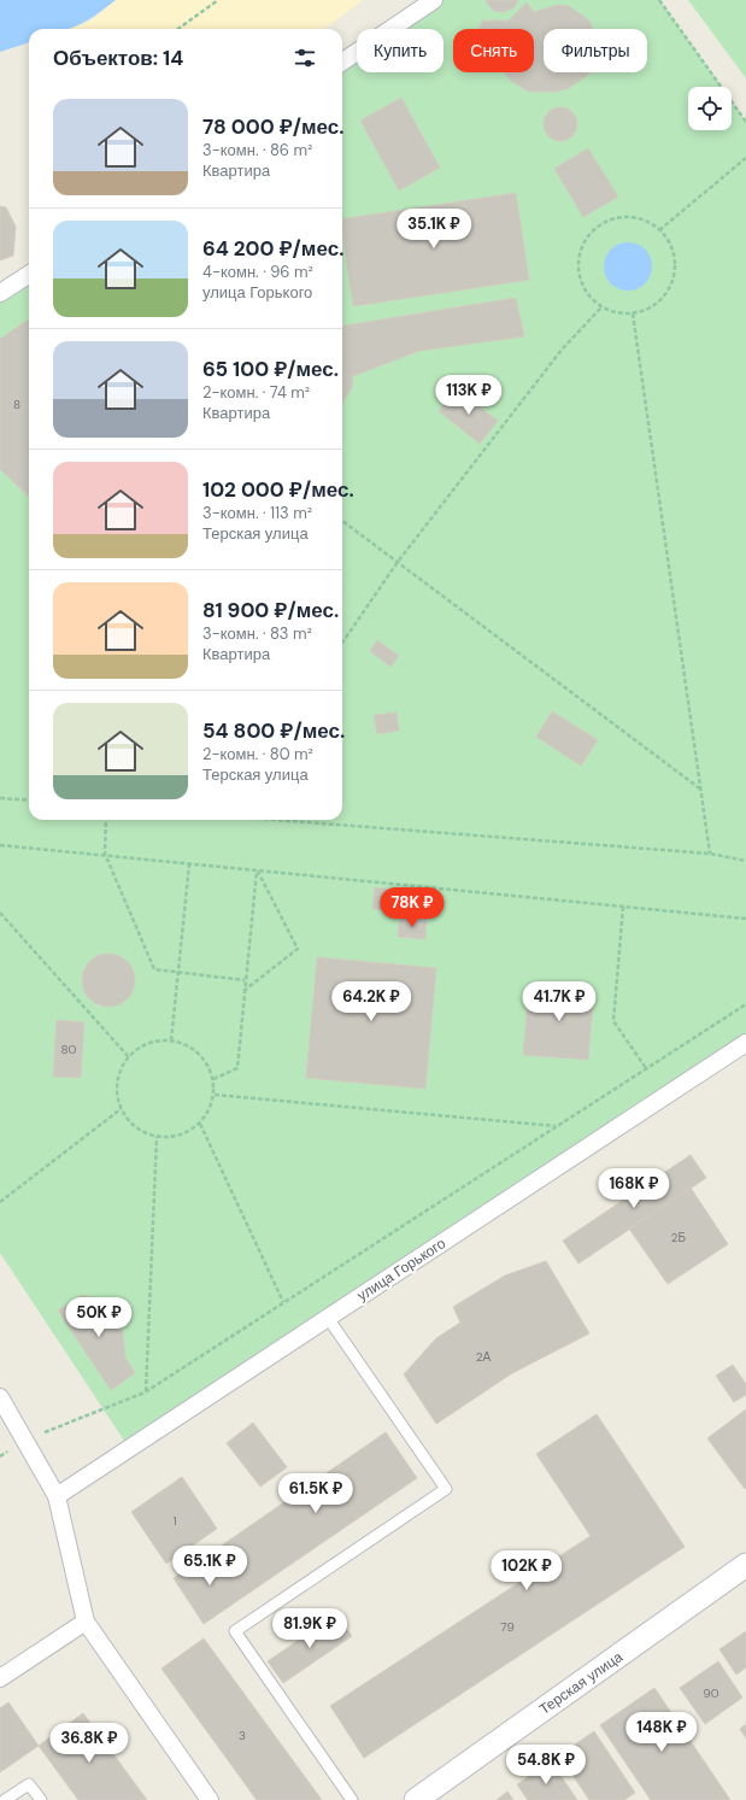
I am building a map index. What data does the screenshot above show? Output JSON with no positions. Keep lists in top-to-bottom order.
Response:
{
  "streets": {
    "street": ["улица Горького", "Терская улица"]
  },
  "house_numbers": [
    "8",
    "80",
    "2Б",
    "2А",
    "1",
    "79",
    "90",
    "3"
  ],
  "page": {
    "chip": ["Купить", "Снять", "Фильтры"],
    "heading": "Объектов: 14",
    "list": [
      {
        "name": "78 000 ₽/мес.",
        "note": "3-комн. · 86 m² · Квартира"
      },
      {
        "name": "64 200 ₽/мес.",
        "note": "4-комн. · 96 m² · улица Горького"
      },
      {
        "name": "65 100 ₽/мес.",
        "note": "2-комн. · 74 m² · Квартира"
      },
      {
        "name": "102 000 ₽/мес.",
        "note": "3-комн. · 113 m² · Терская улица"
      },
      {
        "name": "81 900 ₽/мес.",
        "note": "3-комн. · 83 m² · Квартира"
      },
      {
        "name": "54 800 ₽/мес.",
        "note": "2-комн. · 80 m² · Терская улица"
      }
    ],
    "price": [
      "35.1K ₽",
      "113K ₽",
      "78K ₽",
      "64.2K ₽",
      "41.7K ₽",
      "168K ₽",
      "50K ₽",
      "61.5K ₽",
      "65.1K ₽",
      "102K ₽",
      "81.9K ₽",
      "148K ₽",
      "36.8K ₽",
      "54.8K ₽"
    ]
  }
}
